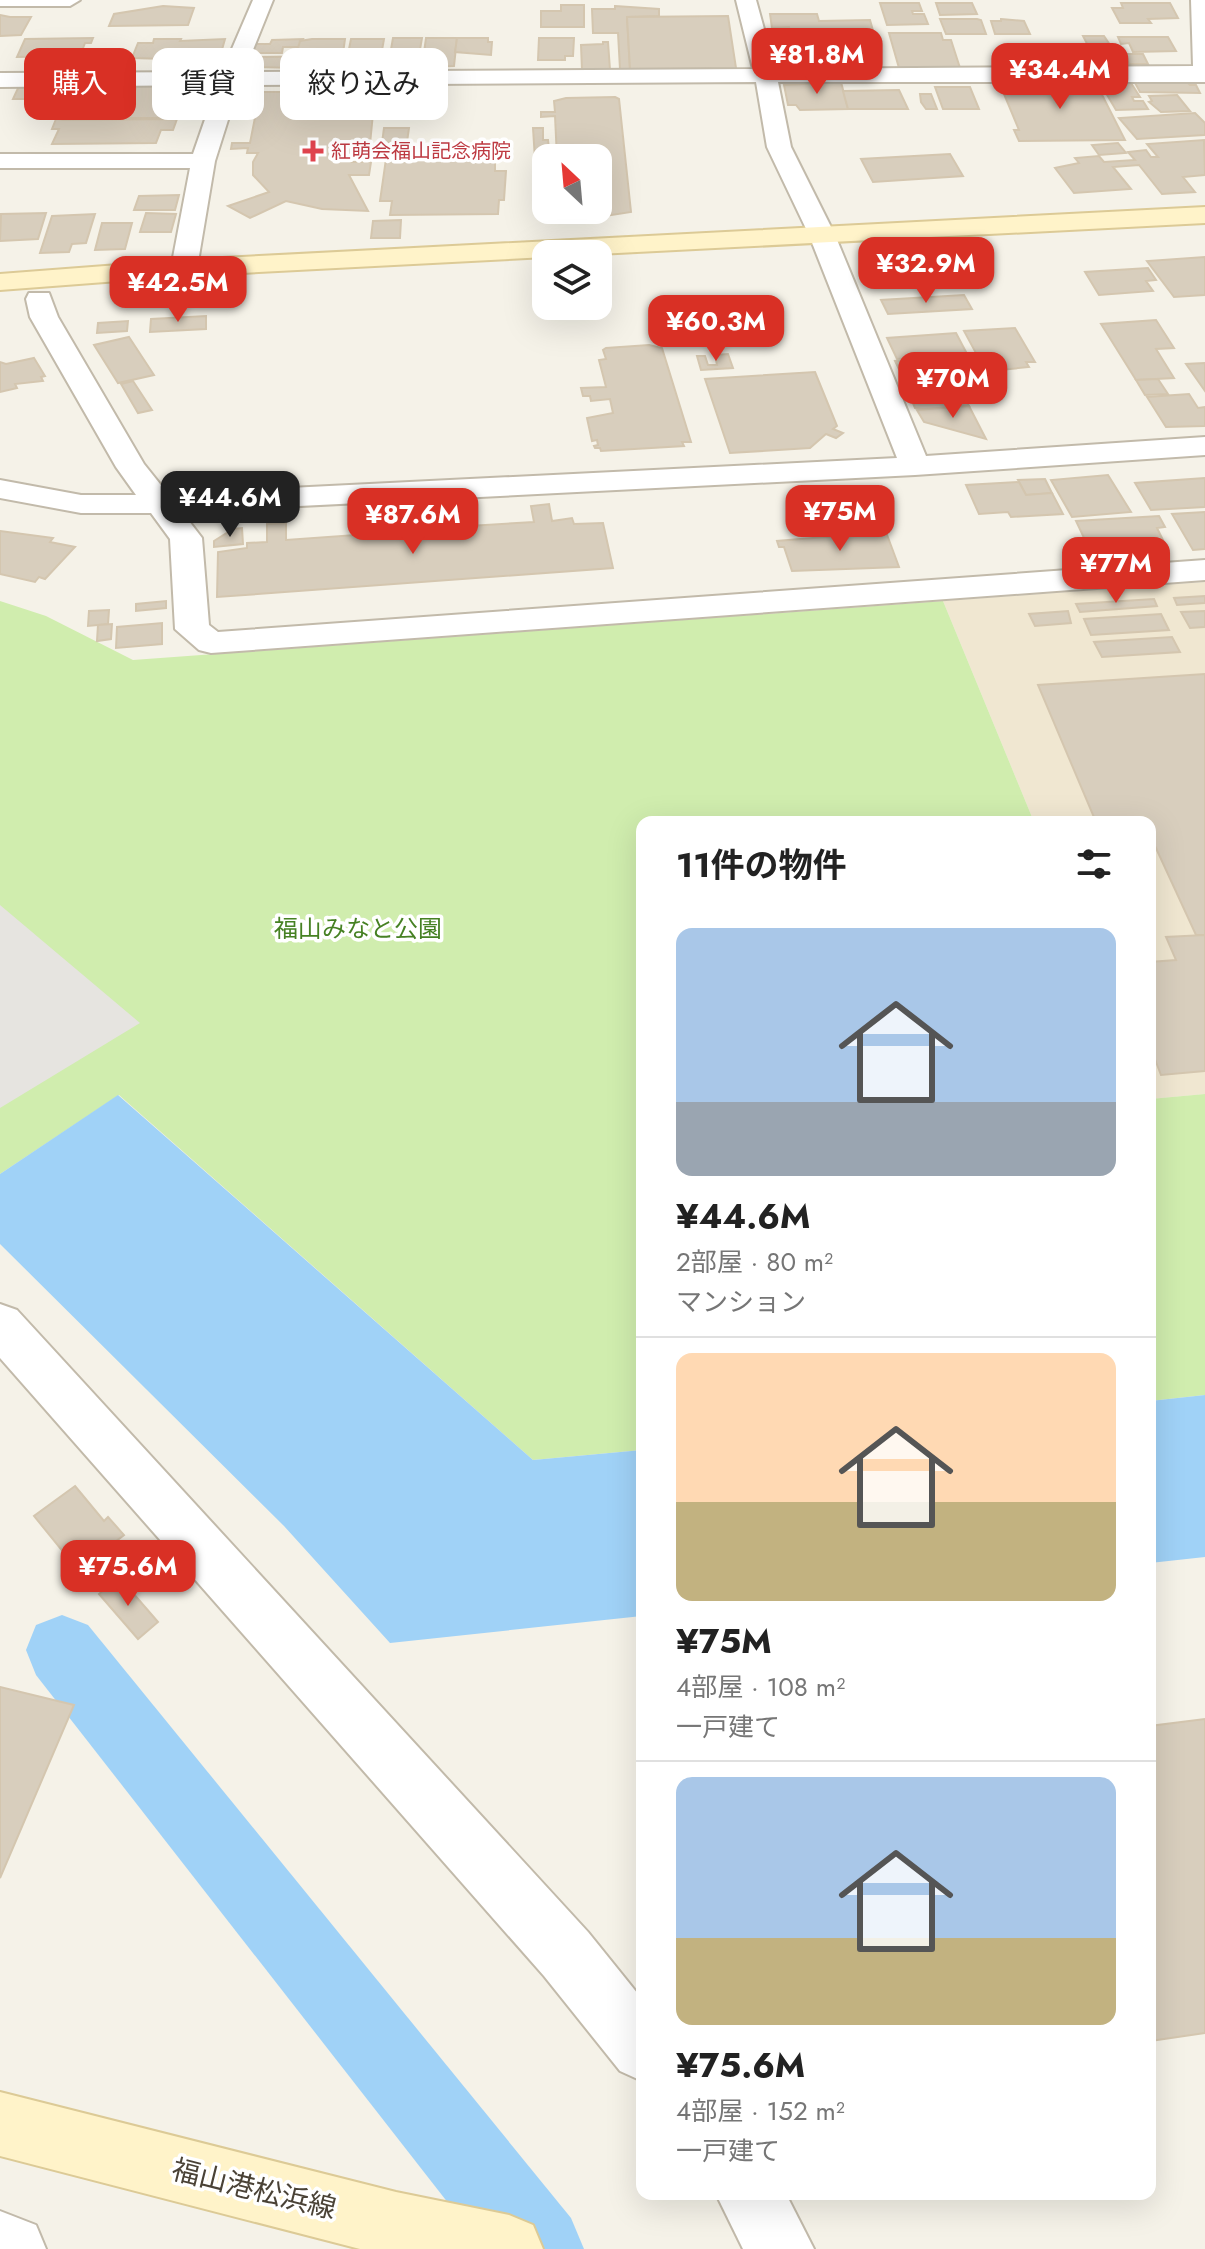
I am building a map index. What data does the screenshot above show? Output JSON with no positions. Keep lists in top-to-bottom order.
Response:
{
  "streets": {
    "street": ["福山港松浜線"]
  },
  "parks": ["福山みなと公園"],
  "places": {
    "health": ["紅萌会福山記念病院"]
  },
  "north": "top left",
  "page": {
    "price": [
      "¥81.8M",
      "¥34.4M",
      "¥32.9M",
      "¥42.5M",
      "¥60.3M",
      "¥70M",
      "¥44.6M",
      "¥75M",
      "¥87.6M",
      "¥77M",
      "¥75.6M"
    ],
    "chip": ["購入", "賃貸", "絞り込み"],
    "heading": "11件の物件",
    "list": [
      {
        "name": "¥44.6M",
        "note": "2部屋 · 80 m² · マンション"
      },
      {
        "name": "¥75M",
        "note": "4部屋 · 108 m² · 一戸建て"
      },
      {
        "name": "¥75.6M",
        "note": "4部屋 · 152 m² · 一戸建て"
      }
    ]
  }
}
